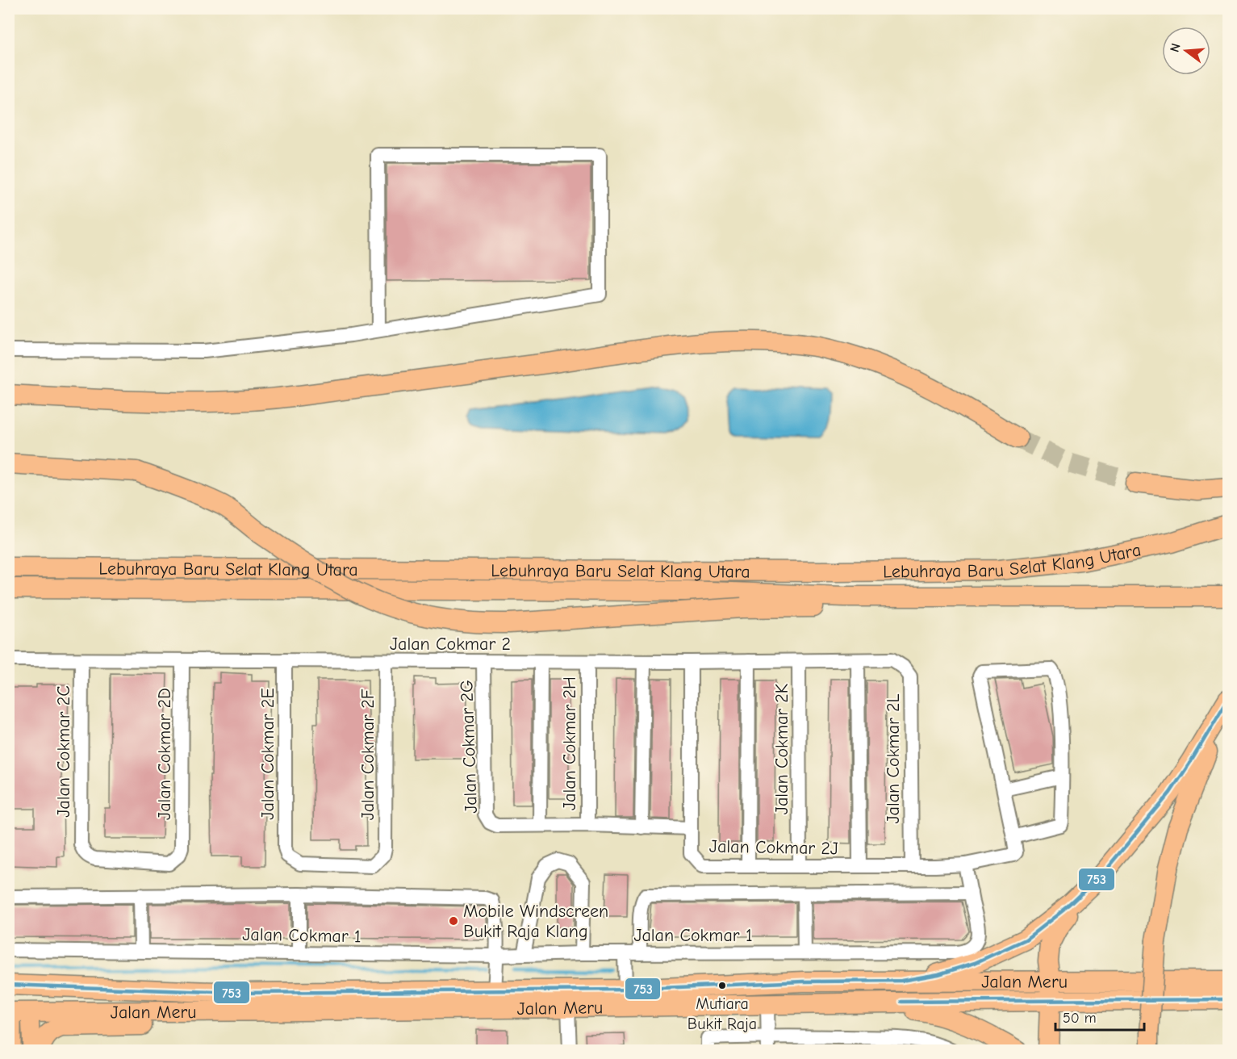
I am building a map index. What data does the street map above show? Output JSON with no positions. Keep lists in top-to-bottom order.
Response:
{
  "streets": {
    "highway": ["Lebuhraya Baru Selat Klang Utara", "Jalan Meru"],
    "street": [
      "Jalan Cokmar 2",
      "Jalan Cokmar 2H",
      "Jalan Cokmar 2G",
      "Jalan Cokmar 2K",
      "Jalan Cokmar 2C",
      "Jalan Cokmar 2D",
      "Jalan Cokmar 2E",
      "Jalan Cokmar 2F",
      "Jalan Cokmar 2L",
      "Jalan Cokmar 2J",
      "Jalan Cokmar 1"
    ]
  },
  "crossings": [
    ["Jalan Cokmar 2", "Jalan Cokmar 2H"],
    ["Jalan Cokmar 2", "Jalan Cokmar 2G"],
    ["Jalan Cokmar 2", "Jalan Cokmar 2K"],
    ["Jalan Cokmar 2", "Jalan Cokmar 2C"],
    ["Jalan Cokmar 2", "Jalan Cokmar 2D"],
    ["Jalan Cokmar 2", "Jalan Cokmar 2E"],
    ["Jalan Cokmar 2", "Jalan Cokmar 2F"],
    ["Jalan Cokmar 2", "Jalan Cokmar 2L"],
    ["Jalan Cokmar 2", "Jalan Cokmar 2J"],
    ["Jalan Cokmar 2K", "Jalan Cokmar 2J"],
    ["Jalan Cokmar 2C", "Jalan Cokmar 2D"],
    ["Jalan Cokmar 2E", "Jalan Cokmar 2F"],
    ["Jalan Cokmar 2L", "Jalan Cokmar 2J"],
    ["Jalan Cokmar 2J", "Jalan Cokmar 1"]
  ],
  "places": ["Mobile Windscreen Bukit Raja Klang", "Mutiara Bukit Raja"],
  "lines": ["transit line 753"],
  "scale_bar": "50 m",
  "north": "left"
}
